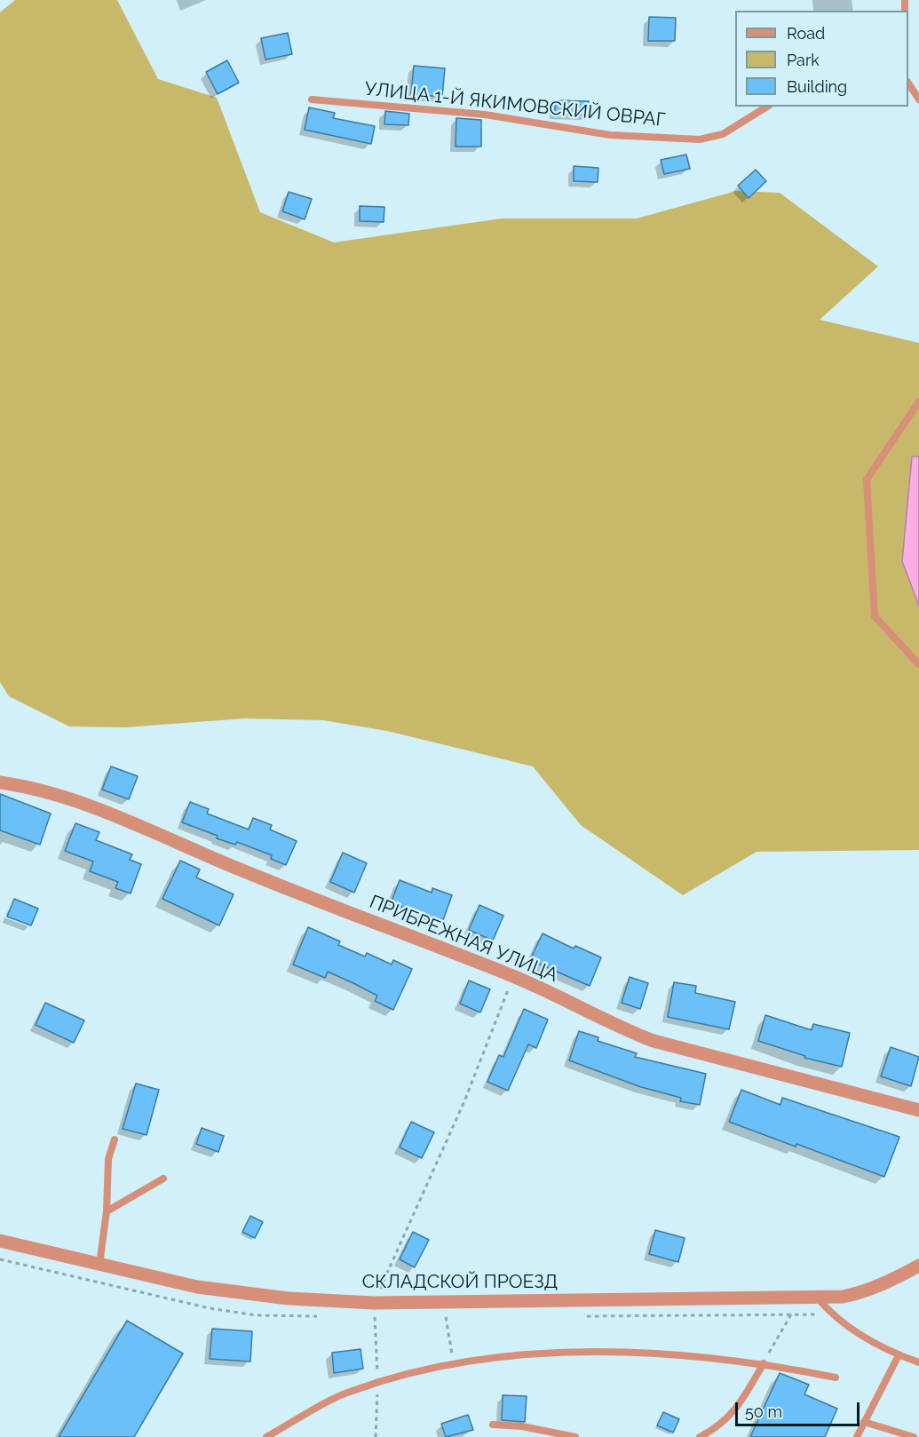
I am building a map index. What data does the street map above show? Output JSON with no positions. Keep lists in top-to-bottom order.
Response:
{
  "streets": {
    "street": ["ПРИБРЕЖНАЯ УЛИЦА", "СКЛАДСКОЙ ПРОЕЗД"],
    "lane": ["УЛИЦА 1-Й ЯКИМОВСКИЙ ОВРАГ"]
  },
  "legend": ["Road", "Park", "Building"],
  "scale_bar": "50 m"
}
